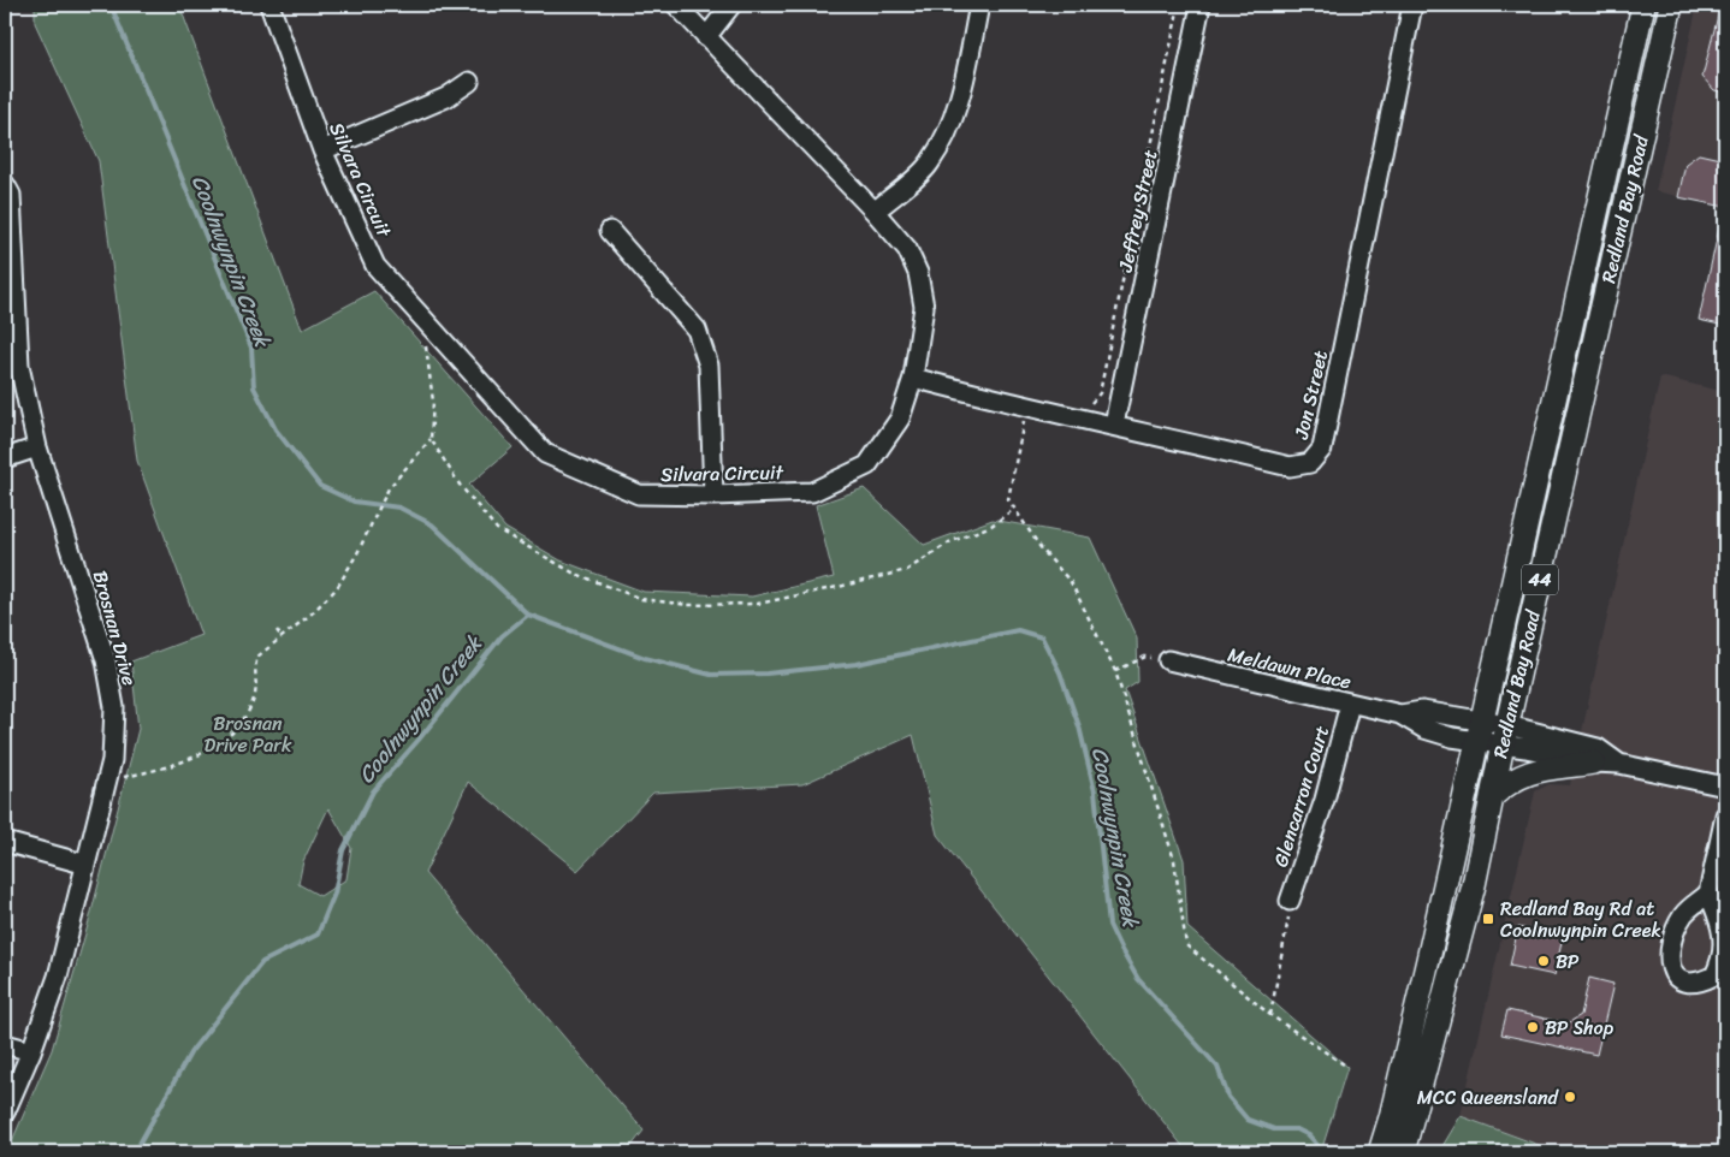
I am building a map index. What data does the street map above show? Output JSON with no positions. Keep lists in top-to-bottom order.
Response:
{
  "streets": {
    "main road": ["Redland Bay Road", "44"],
    "street": [
      "Silvara Circuit",
      "Jeffrey Street",
      "Jon Street",
      "Brosnan Drive",
      "Meldawn Place",
      "Glencarron Court"
    ]
  },
  "crossings": [
    ["Silvara Circuit", "Jon Street"],
    ["Redland Bay Road", "Meldawn Place"],
    ["Jeffrey Street", "Jon Street"],
    ["Meldawn Place", "Glencarron Court"]
  ],
  "water": ["Coolnwynpin Creek"],
  "parks": ["Brosnan Drive Park"],
  "places": {
    "transit": ["Redland Bay Rd at Coolnwynpin Creek"],
    "other": ["BP", "BP Shop", "MCC Queensland"]
  }
}
